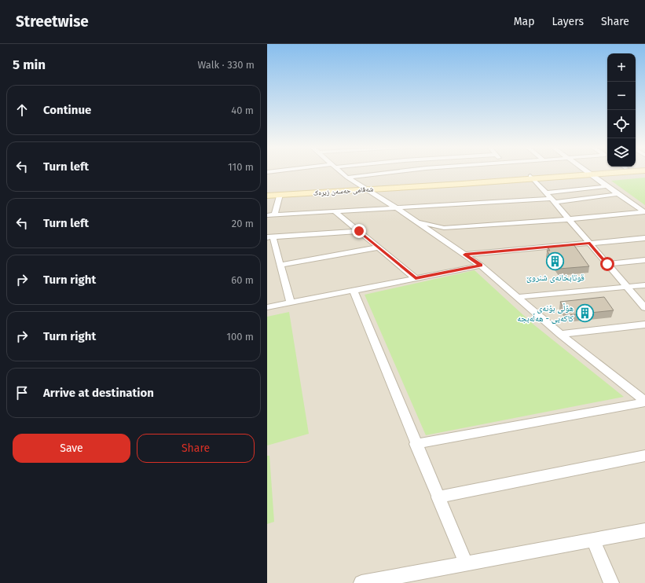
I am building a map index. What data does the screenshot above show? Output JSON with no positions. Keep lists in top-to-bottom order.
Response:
{
  "streets": {
    "main road": ["شەقامی حەسەن زیرەک"]
  },
  "places": {
    "building": ["قوتابخانەی شنروێ", "ھۆڵی بۆنەی کاکەیی - هەڵەبجە"]
  },
  "page": {
    "header": "Streetwise",
    "nav": ["Map", "Layers", "Share"],
    "heading": ["5 min", "Walk · 330 m"],
    "map_buttons": ["+", "−"],
    "list": [
      ["Continue", "40 m"],
      ["Turn left", "110 m"],
      ["Turn left", "20 m"],
      ["Turn right", "60 m"],
      ["Turn right", "100 m"],
      "Arrive at destination"
    ],
    "buttons": ["Save", "Share"]
  }
}
